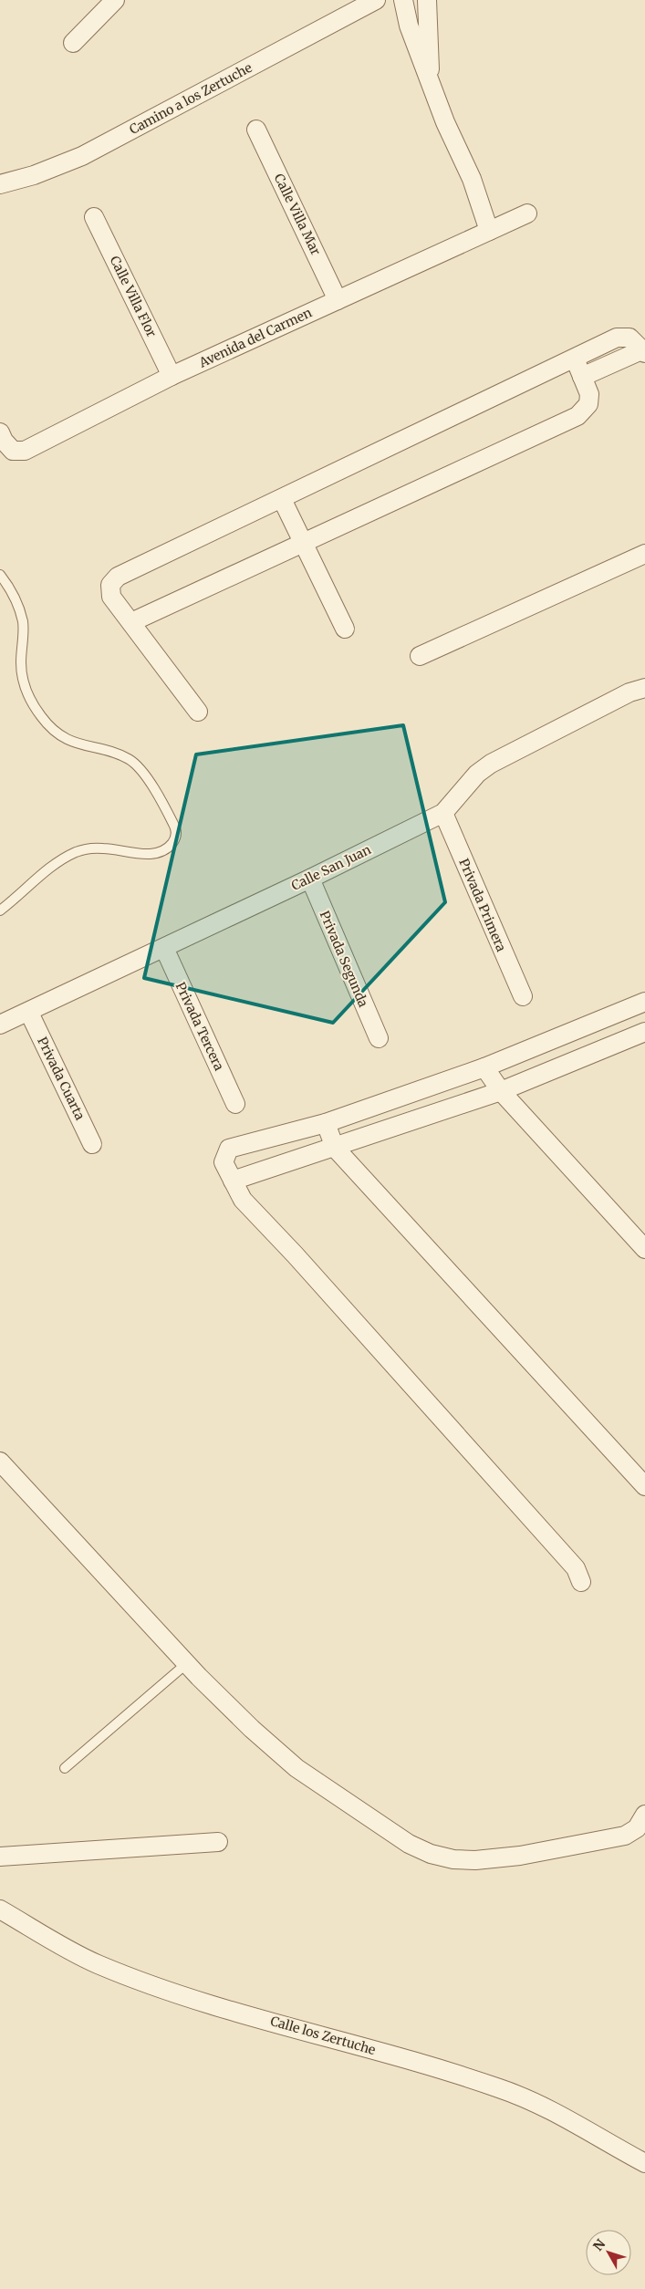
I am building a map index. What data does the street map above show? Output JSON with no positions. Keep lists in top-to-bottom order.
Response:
{
  "streets": {
    "street": [
      "Camino a los Zertuche",
      "Calle Villa Mar",
      "Calle Villa Flor",
      "Avenida del Carmen",
      "Calle San Juan",
      "Privada Primera",
      "Privada Segunda",
      "Privada Tercera",
      "Privada Cuarta",
      "Calle los Zertuche"
    ]
  },
  "crossings": [
    ["Calle Villa Mar", "Avenida del Carmen"],
    ["Calle Villa Flor", "Avenida del Carmen"],
    ["Calle San Juan", "Privada Primera"],
    ["Calle San Juan", "Privada Segunda"],
    ["Calle San Juan", "Privada Tercera"],
    ["Calle San Juan", "Privada Cuarta"]
  ],
  "north": "top left"
}
